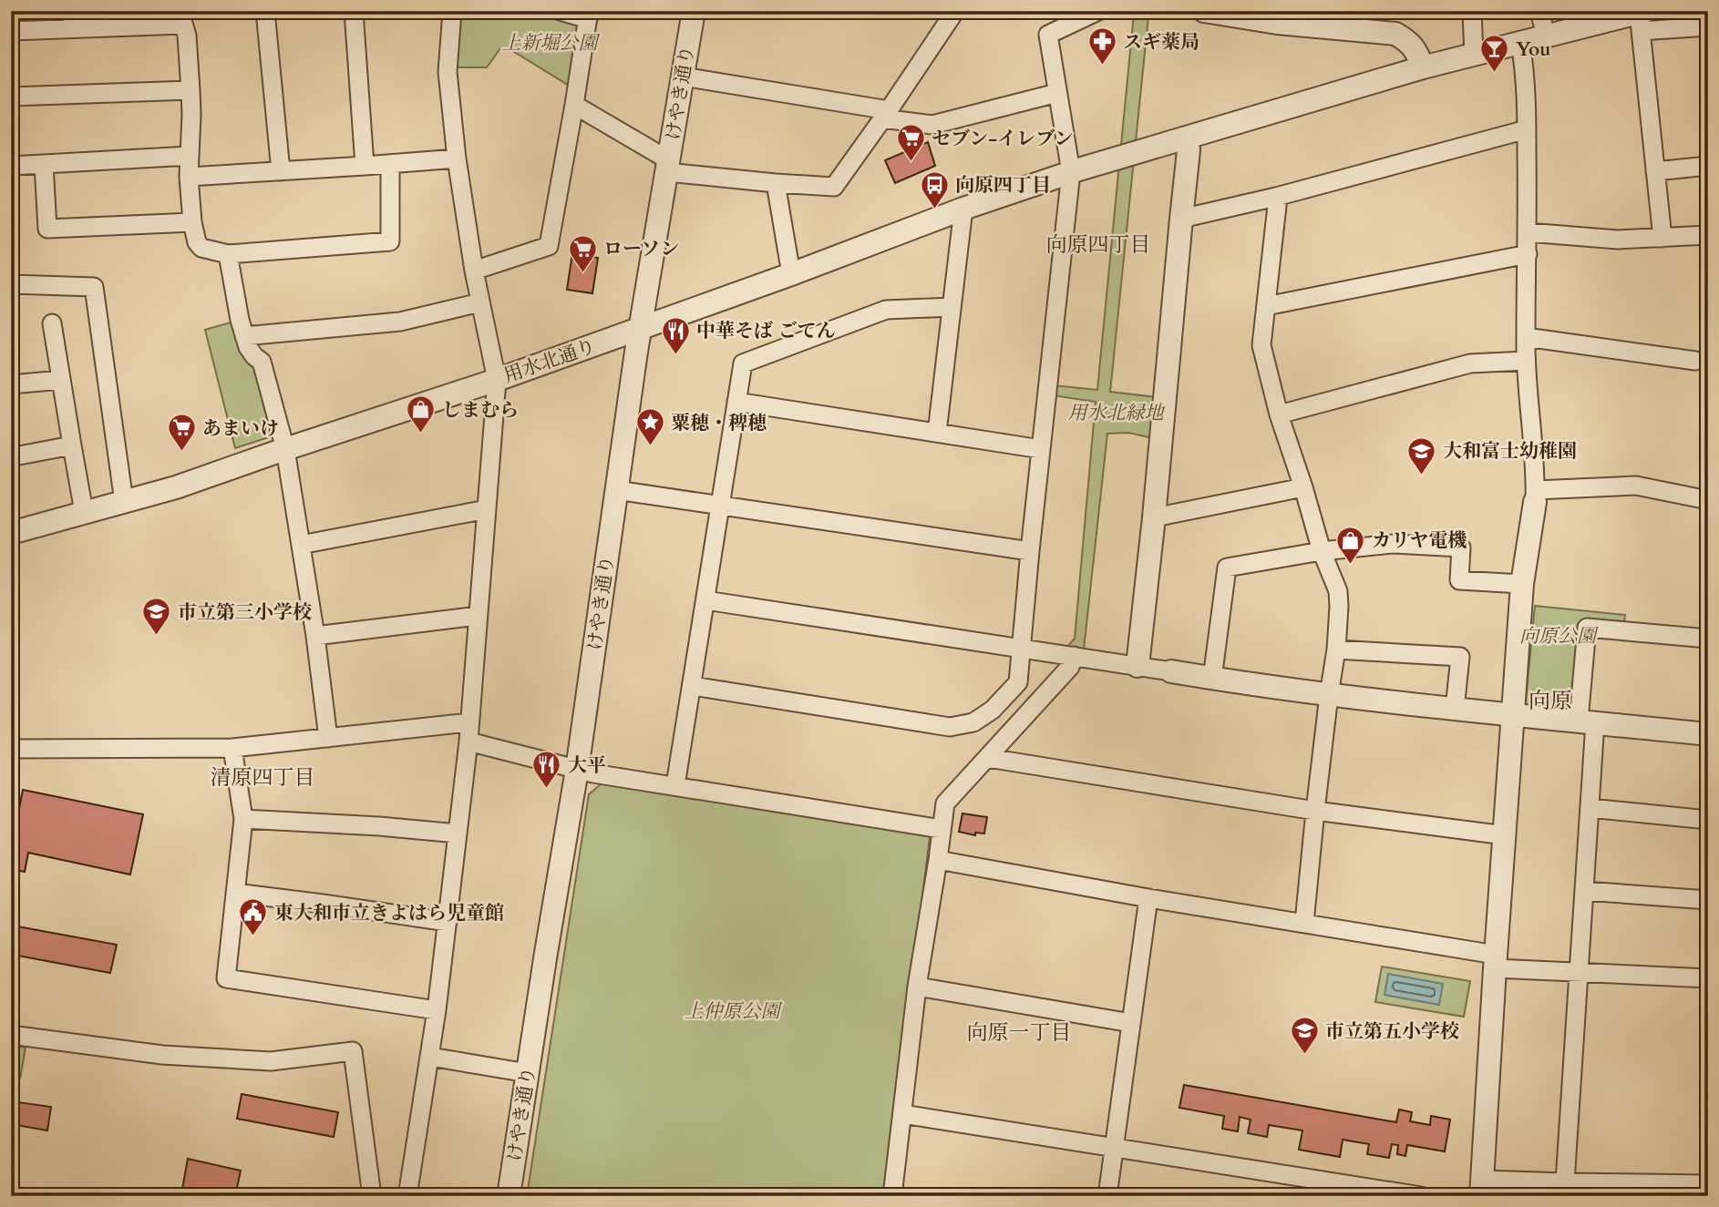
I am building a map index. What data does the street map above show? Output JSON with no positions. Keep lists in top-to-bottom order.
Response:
{
  "streets": {
    "street": ["けやき通り", "用水北通り"]
  },
  "crossings": [
    ["けやき通り", "用水北通り"]
  ],
  "districts": [
    "向原四丁目",
    "向原",
    "清原四丁目",
    "向原一丁目"
  ],
  "parks": [
    "上新堀公園",
    "用水北緑地",
    "向原公園",
    "上仲原公園"
  ],
  "places": {
    "pharmacy": ["スギ薬局"],
    "bar": ["You"],
    "supermarket": ["セブン-イレブン", "ローソン", "あまいけ"],
    "bus stop": ["向原四丁目"],
    "restaurant": ["中華そば ごてん", "大平"],
    "shop": ["しまむら", "カリヤ電機"],
    "place": ["粟穂・稗穂"],
    "school or university": ["大和富士幼稚園", "市立第三小学校", "市立第五小学校"],
    "public building": ["東大和市立きよはら児童館"]
  }
}
